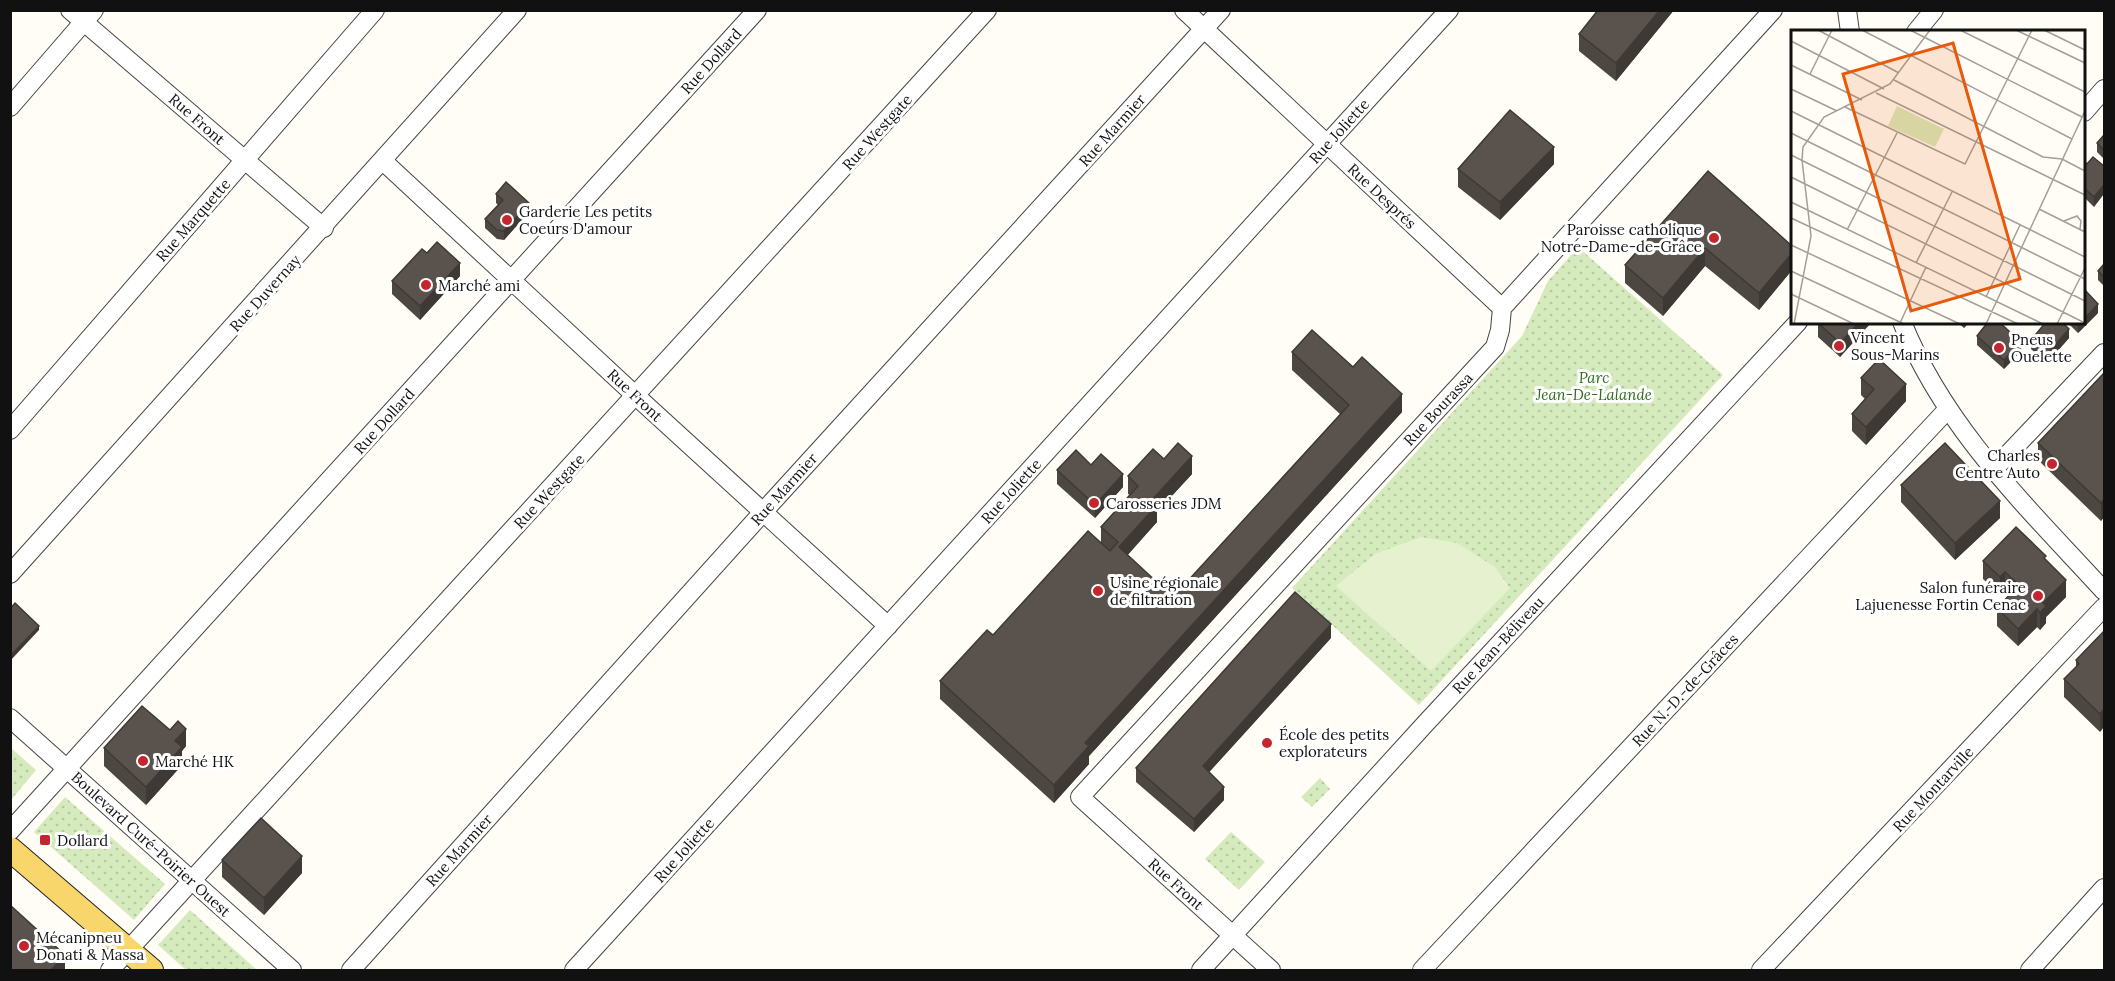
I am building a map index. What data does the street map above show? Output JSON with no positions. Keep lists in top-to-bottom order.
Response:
{
  "streets": {
    "street": [
      "Rue Dollard",
      "Rue Front",
      "Rue Marmier",
      "Rue Joliette",
      "Rue Westgate",
      "Rue Després",
      "Rue Marquette",
      "Rue Duvernay",
      "Rue Bourassa",
      "Rue Jean-Béliveau",
      "Rue N.-D.-de-Grâces",
      "Rue Montarville",
      "Boulevard Curé-Poirier Ouest"
    ]
  },
  "crossings": [
    ["Rue Dollard", "Rue Front"],
    ["Rue Dollard", "Boulevard Curé-Poirier Ouest"],
    ["Rue Front", "Rue Marmier"],
    ["Rue Front", "Rue Joliette"],
    ["Rue Front", "Rue Westgate"],
    ["Rue Front", "Rue Marquette"],
    ["Rue Front", "Rue Duvernay"],
    ["Rue Front", "Rue Bourassa"],
    ["Rue Front", "Rue Jean-Béliveau"],
    ["Rue Marmier", "Rue Després"],
    ["Rue Joliette", "Rue Després"],
    ["Rue Westgate", "Boulevard Curé-Poirier Ouest"],
    ["Rue Després", "Rue Bourassa"]
  ],
  "parks": ["Parc Jean-De-Lalande"],
  "places": {
    "other": [
      "Garderie Les petits Coeurs D'amour",
      "Paroisse catholique Notre-Dame-de-Grâce",
      "Marché ami",
      "Vincent Sous-Marins",
      "Pneus Ouelette",
      "Charles Centre Auto",
      "Carosseries JDM",
      "Usine régionale de filtration",
      "Salon funéraire Lajuenesse Fortin Cenac",
      "École des petits explorateurs",
      "Marché HK",
      "Mécanipneu Donati & Massa"
    ],
    "transit": ["Dollard"]
  }
}
